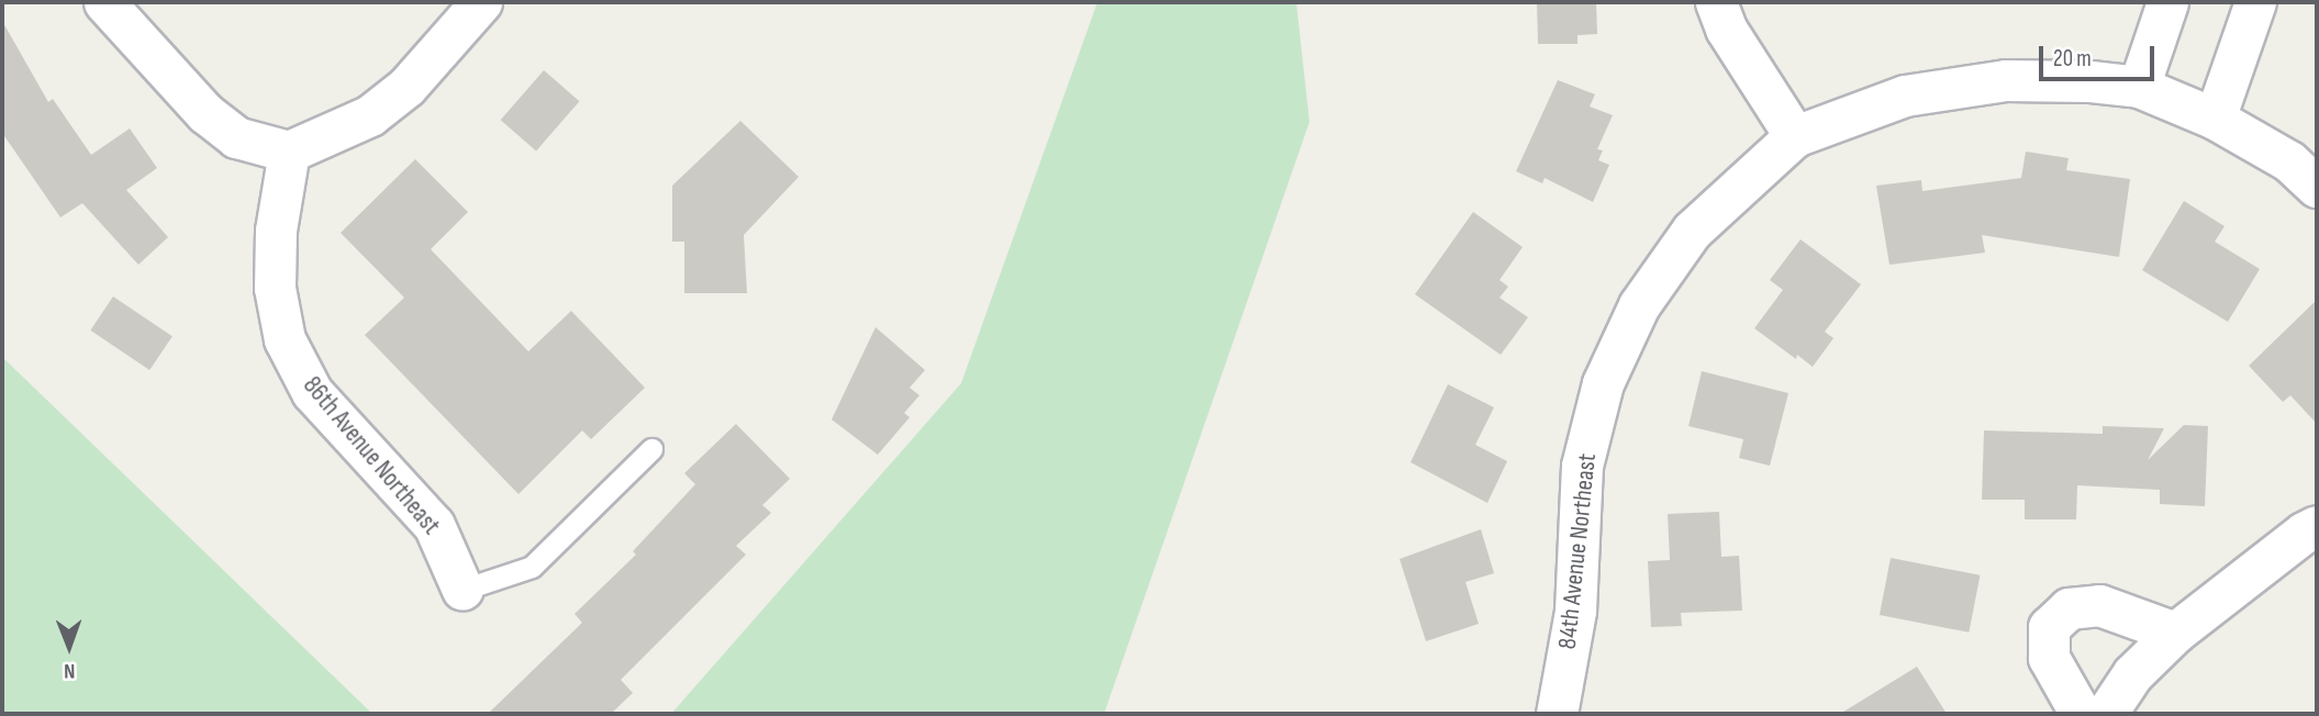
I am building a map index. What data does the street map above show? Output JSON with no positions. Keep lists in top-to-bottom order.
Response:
{
  "streets": {
    "street": ["86th Avenue Northeast", "84th Avenue Northeast"]
  },
  "scale_bar": "20 m",
  "north": "bottom"
}
